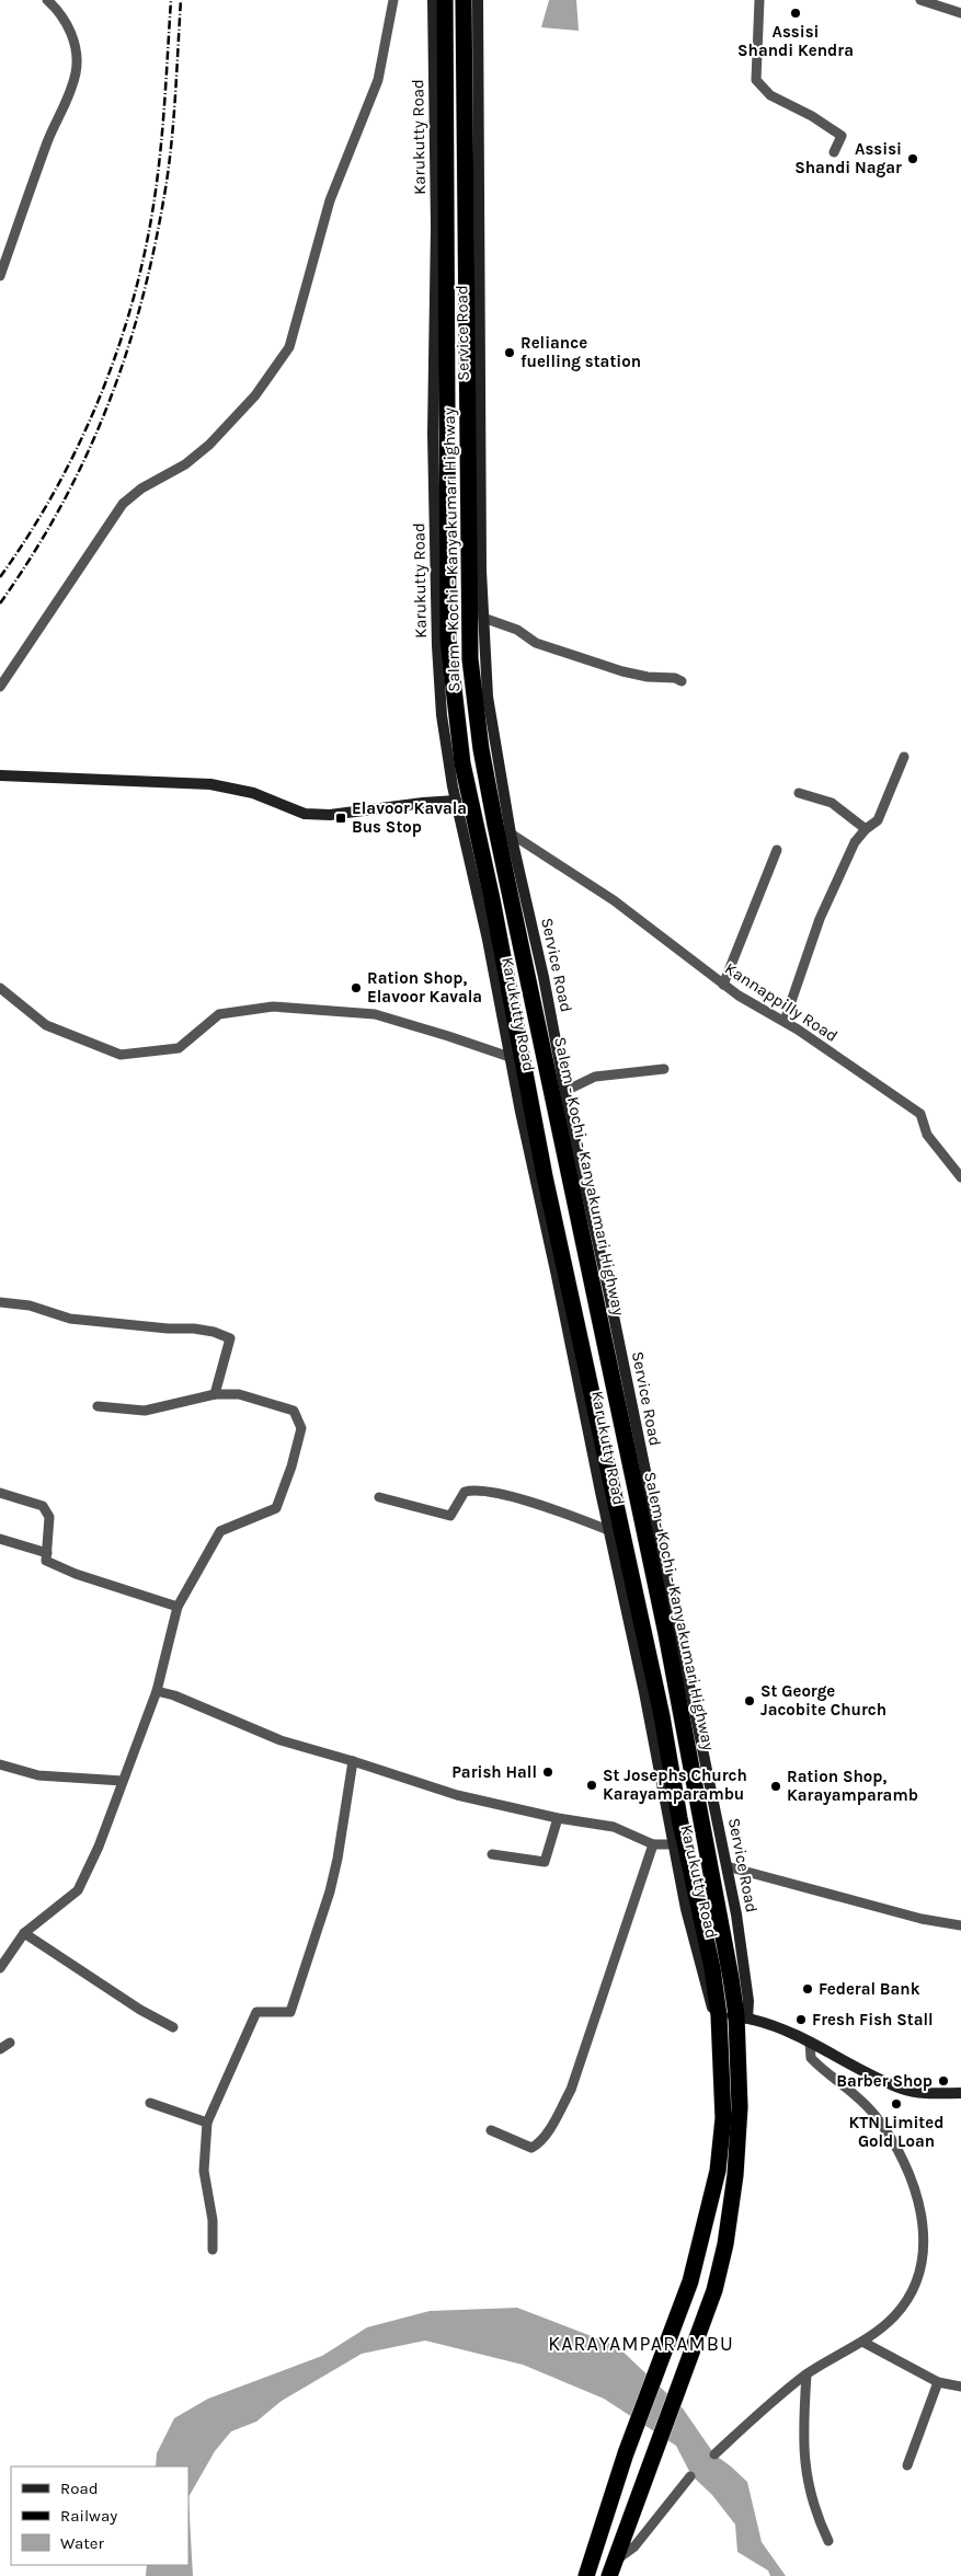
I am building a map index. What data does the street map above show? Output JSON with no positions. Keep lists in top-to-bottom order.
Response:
{
  "streets": {
    "highway": ["Salem - Kochi - Kanyakumari Highway"],
    "street": ["Karukutty Road", "Service Road", "Kannappilly Road"]
  },
  "crossings": [
    ["Karukutty Road", "Salem - Kochi - Kanyakumari Highway"],
    ["Service Road", "Salem - Kochi - Kanyakumari Highway"],
    ["Service Road", "Kannappilly Road"]
  ],
  "districts": ["KARAYAMPARAMBU"],
  "places": {
    "other": [
      "Assisi Shandi Kendra",
      "Assisi Shandi Nagar",
      "Reliance fuelling station",
      "Ration Shop, Elavoor Kavala",
      "St George Jacobite Church",
      "Parish Hall",
      "St Josephs Church Karayamparambu",
      "Ration Shop, Karayamparamb",
      "Federal Bank",
      "Fresh Fish Stall",
      "Barber Shop",
      "KTN Limited Gold Loan"
    ],
    "transit": ["Elavoor Kavala Bus Stop"]
  },
  "legend": ["Road", "Railway", "Water"]
}
